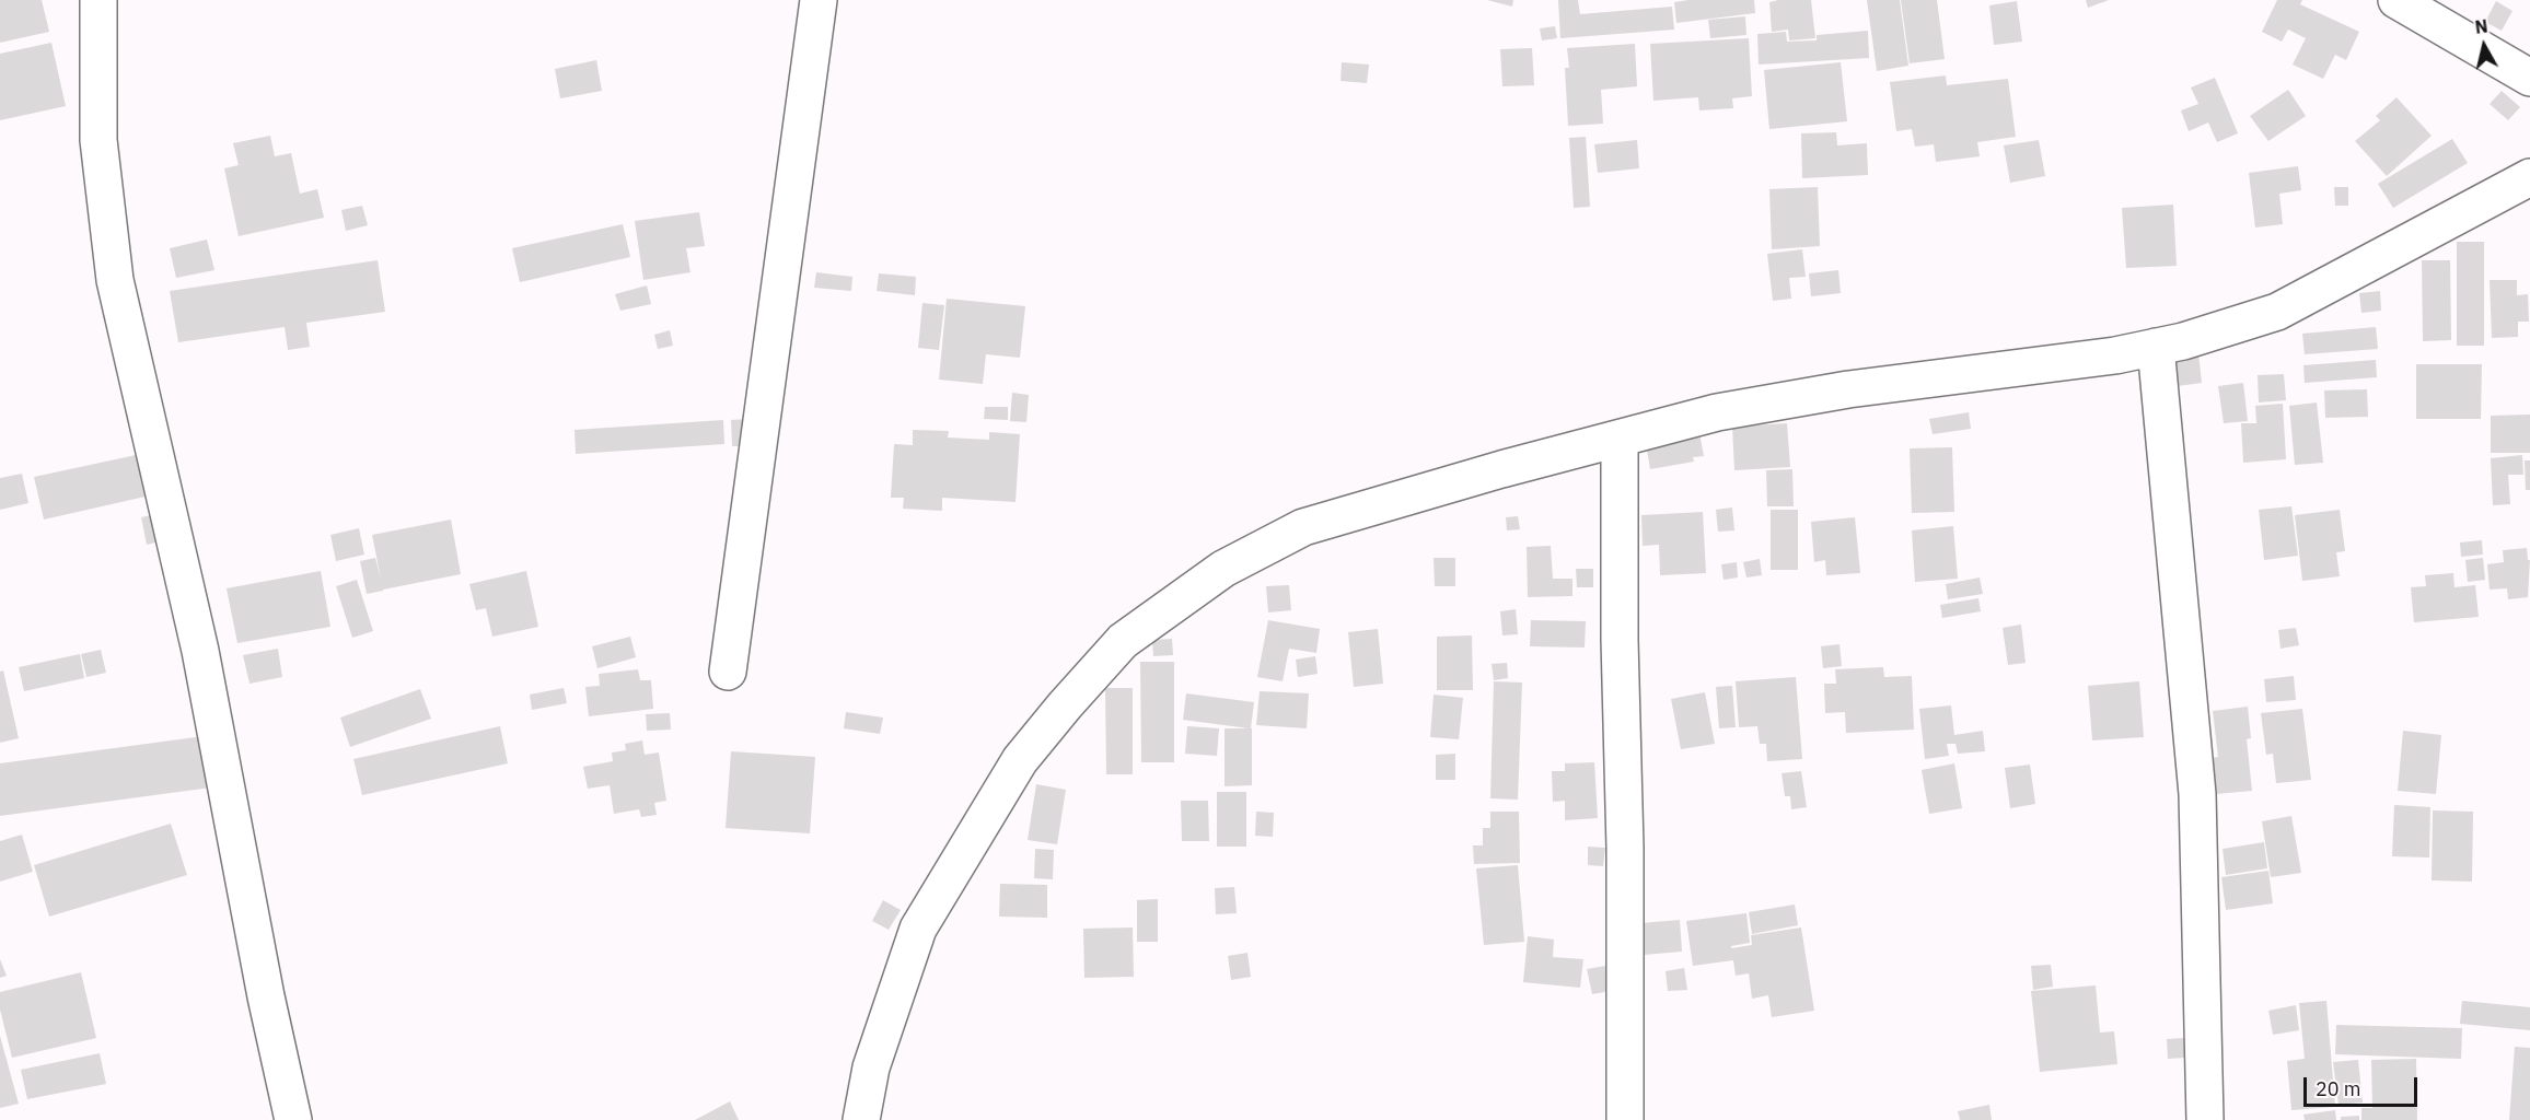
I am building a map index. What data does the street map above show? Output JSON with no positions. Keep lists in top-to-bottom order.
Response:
{
  "scale_bar": "20 m",
  "north": "top"
}
